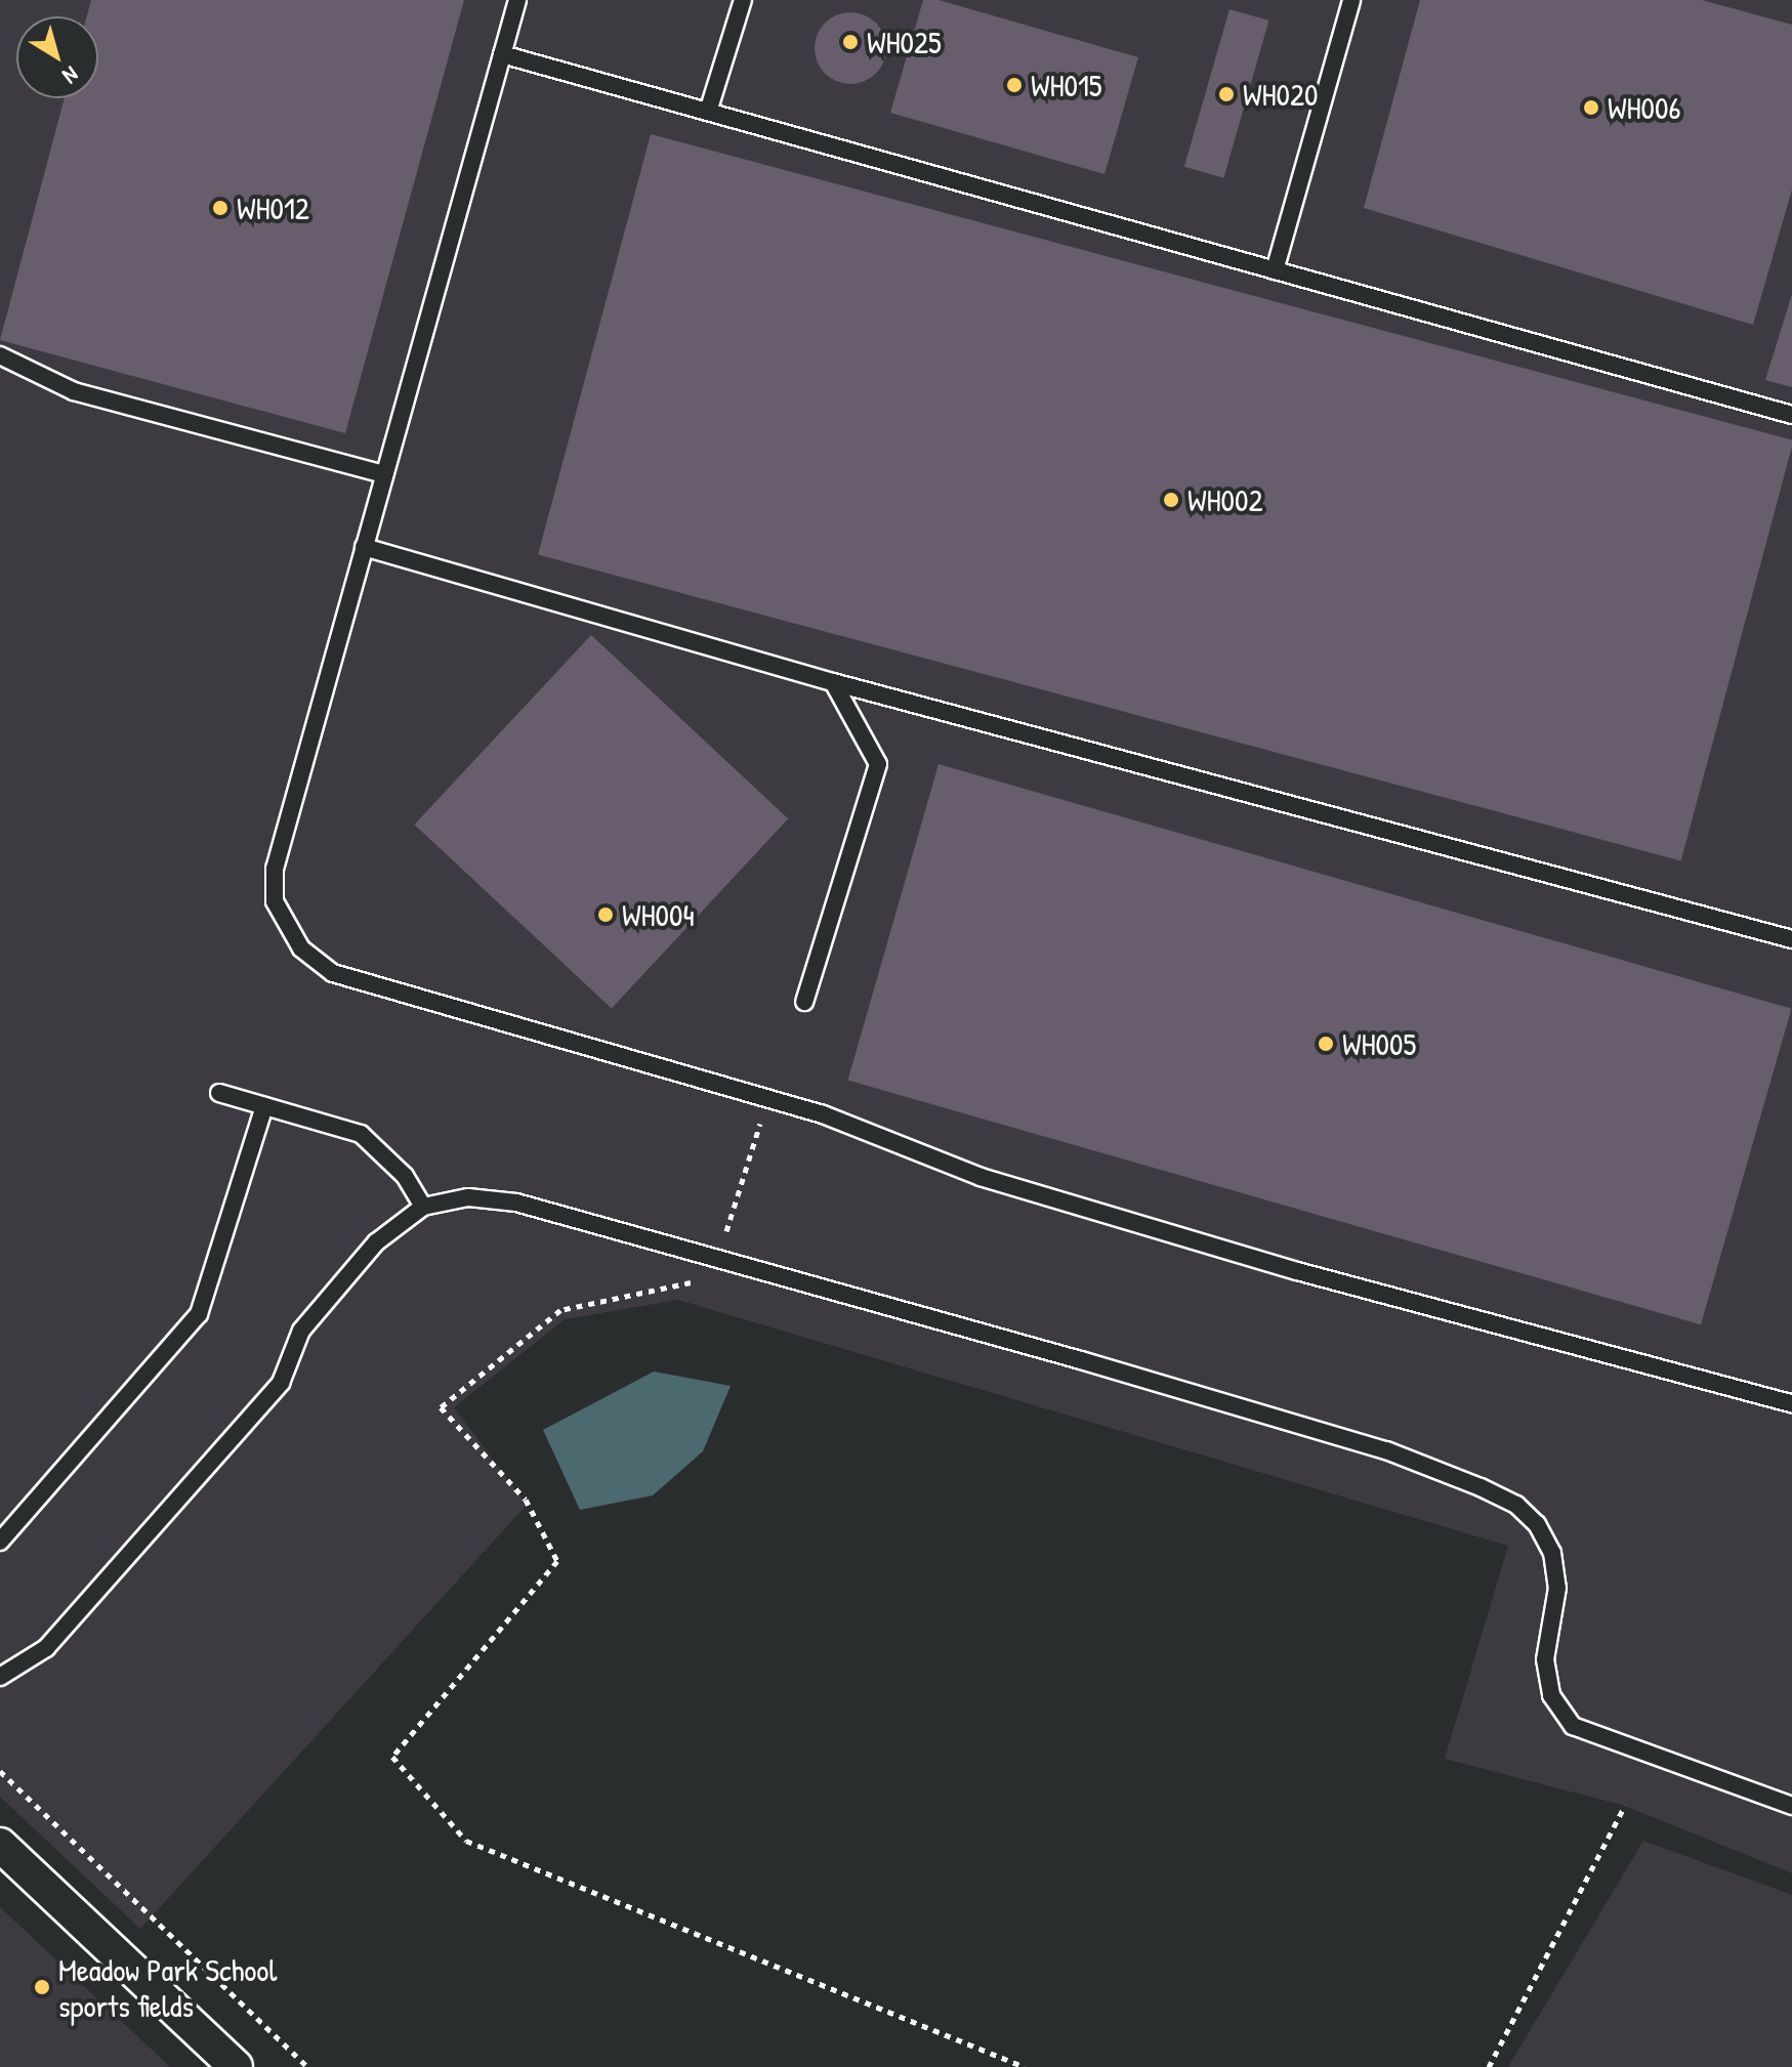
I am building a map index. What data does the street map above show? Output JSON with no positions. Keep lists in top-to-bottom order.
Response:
{
  "places": [
    "WH025",
    "WH015",
    "WH020",
    "WH006",
    "WH012",
    "WH002",
    "WH004",
    "WH005",
    "Meadow Park School sports fields"
  ],
  "north": "bottom right"
}
